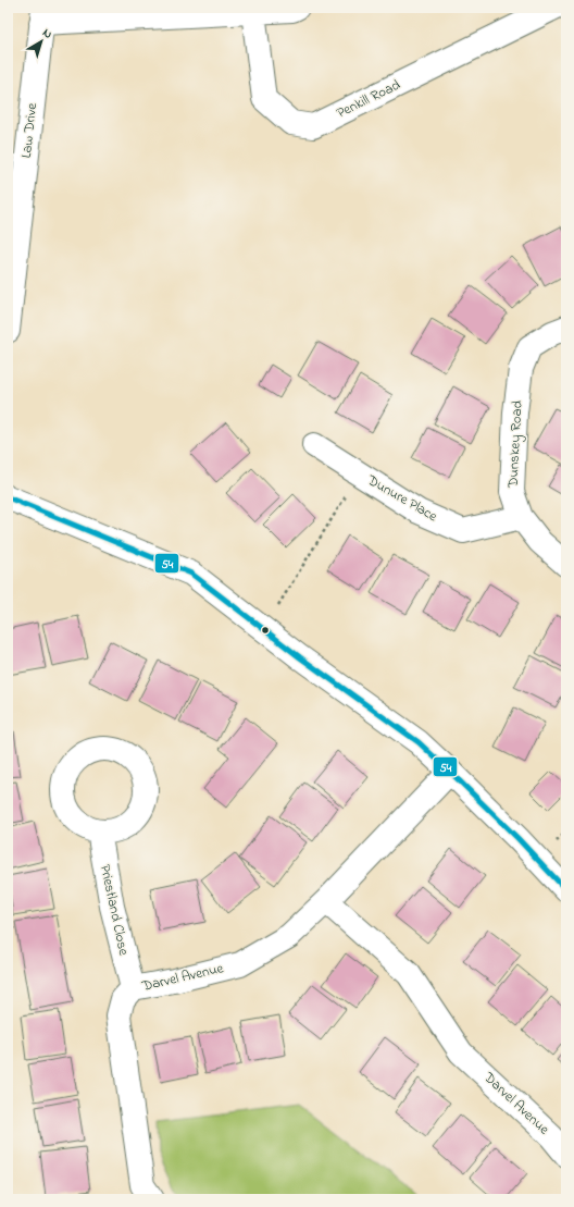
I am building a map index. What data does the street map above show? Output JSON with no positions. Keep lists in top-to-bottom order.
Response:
{
  "streets": {
    "street": [
      "Penkill Road",
      "Law Drive",
      "Dunskey Road",
      "Dunure Place",
      "Priestland Close",
      "Darvel Avenue"
    ]
  },
  "crossings": [
    ["Dunskey Road", "Dunure Place"],
    ["Priestland Close", "Darvel Avenue"]
  ],
  "lines": ["transit line 54"],
  "north": "top right"
}
